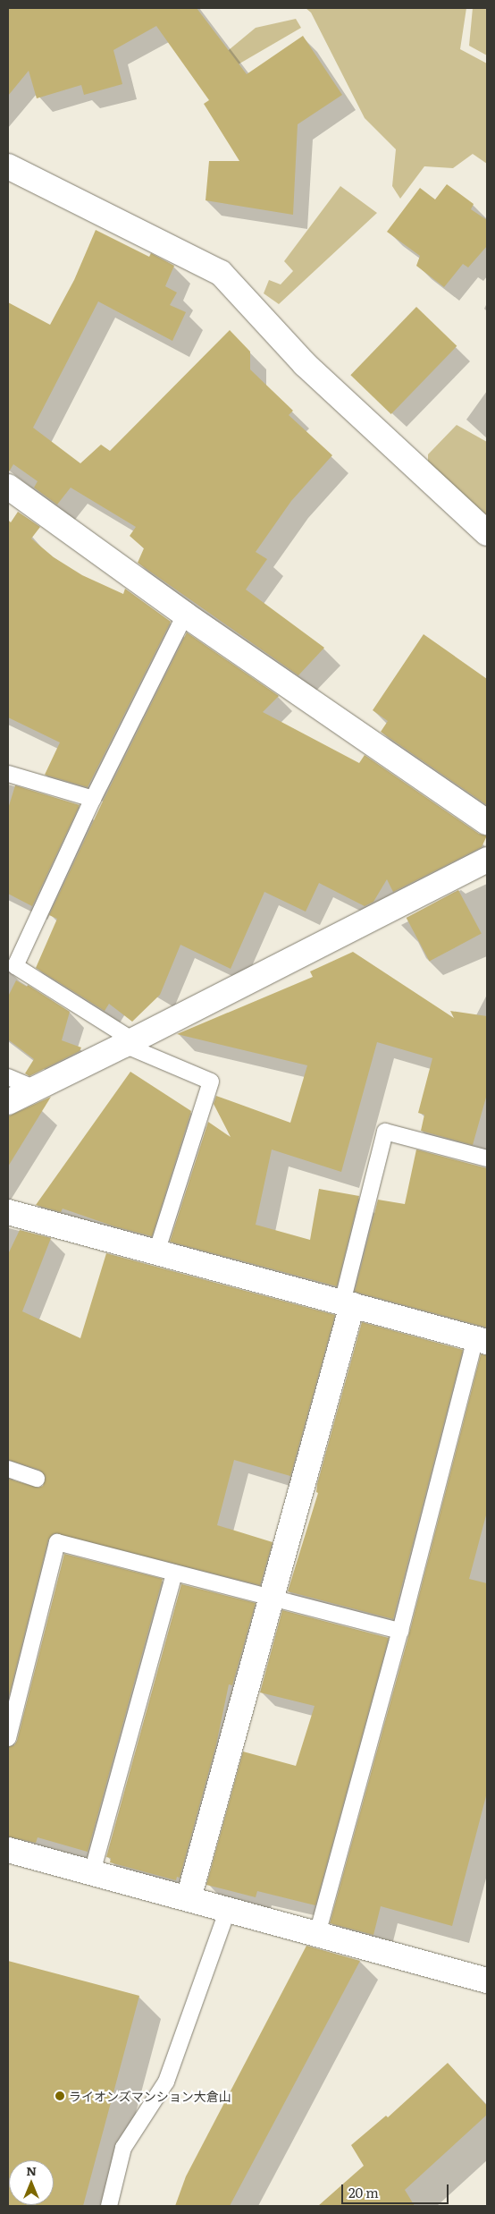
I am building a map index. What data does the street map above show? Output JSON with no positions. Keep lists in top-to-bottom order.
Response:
{
  "places": ["ライオンズマンション大倉山"],
  "scale_bar": "20 m",
  "north": "top"
}
